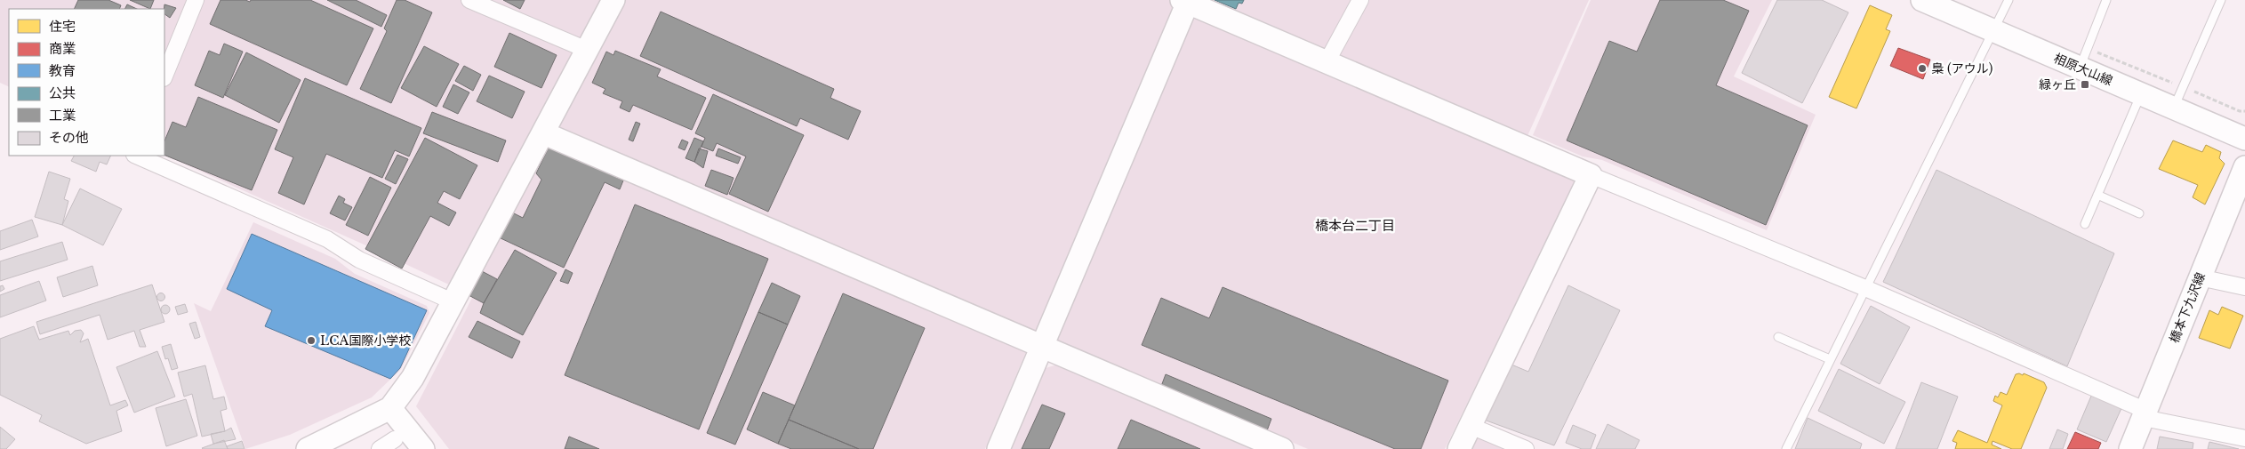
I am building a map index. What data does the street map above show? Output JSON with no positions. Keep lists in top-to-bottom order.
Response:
{
  "streets": {
    "street": ["相原大山線", "橋本下九沢線"]
  },
  "districts": ["橋本台二丁目"],
  "places": {
    "other": ["梟 (アウル)", "LCA国際小学校"],
    "transit": ["緑ヶ丘"]
  },
  "legend": [
    "住宅",
    "商業",
    "教育",
    "公共",
    "工業",
    "その他"
  ]
}
